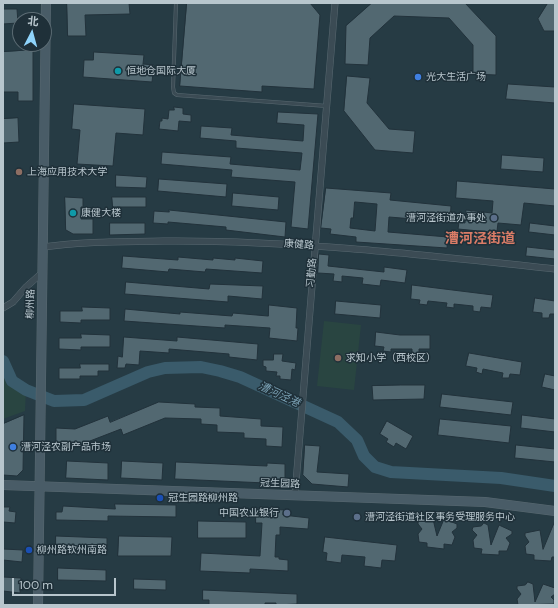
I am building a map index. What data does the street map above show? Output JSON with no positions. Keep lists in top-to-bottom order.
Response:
{
  "streets": {
    "street": [
      "康健路",
      "习勤路",
      "柳州路",
      "冠生园路"
    ]
  },
  "crossings": [
    ["康健路", "习勤路"],
    ["康健路", "柳州路"],
    ["习勤路", "冠生园路"],
    ["柳州路", "冠生园路"]
  ],
  "districts": ["漕河泾街道"],
  "water": ["漕河泾港"],
  "places": [
    "恒地仓国际大厦",
    "光大生活广场",
    "上海应用技术大学",
    "康健大楼",
    "漕河泾街道办事处",
    "求知小学（西校区）",
    "漕河泾农副产品市场",
    "冠生园路柳州路",
    "中国农业银行",
    "漕河泾街道社区事务受理服务中心",
    "柳州路钦州南路"
  ],
  "scale_bar": "100 m",
  "north": "top"
}
